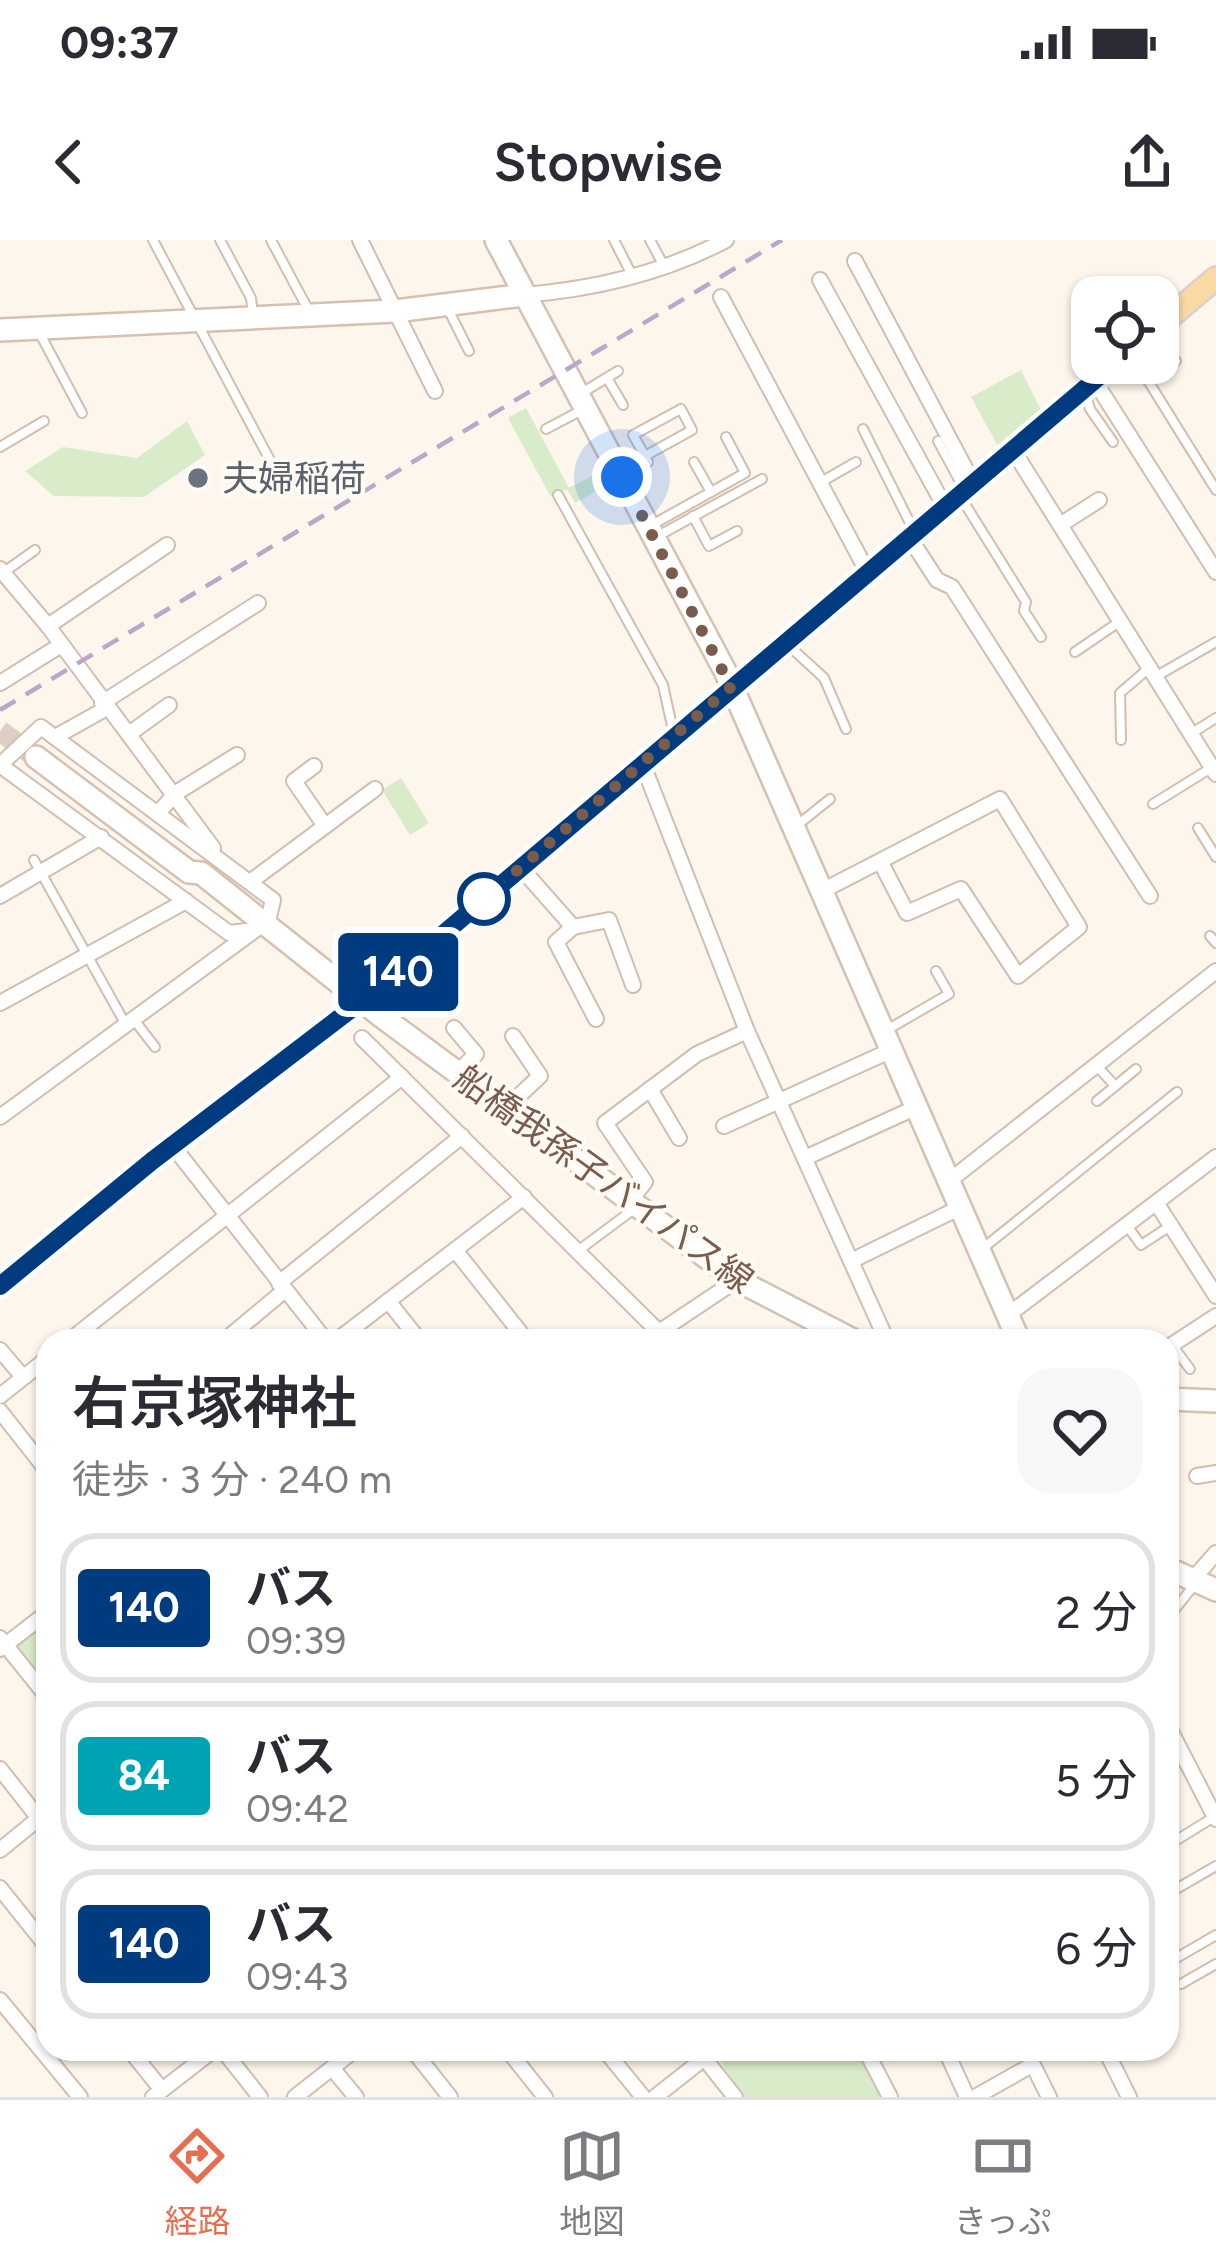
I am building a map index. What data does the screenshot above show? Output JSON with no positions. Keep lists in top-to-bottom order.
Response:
{
  "streets": {
    "street": ["船橋我孫子バイパス線"]
  },
  "places": ["夫婦稲荷"],
  "lines": ["bus line 140"],
  "page": {
    "status": "09:37",
    "header": "Stopwise",
    "on_map": "140",
    "heading": ["右京塚神社", "徒歩 · 3 分 · 240 m"],
    "list": [
      {
        "mark": "140",
        "name": "バス",
        "note": "09:39",
        "value": "2 分"
      },
      {
        "mark": "84",
        "name": "バス",
        "note": "09:42",
        "value": "5 分"
      },
      {
        "mark": "140",
        "name": "バス",
        "note": "09:43",
        "value": "6 分"
      }
    ],
    "tabs": ["経路", "地図", "きっぷ"]
  }
}
